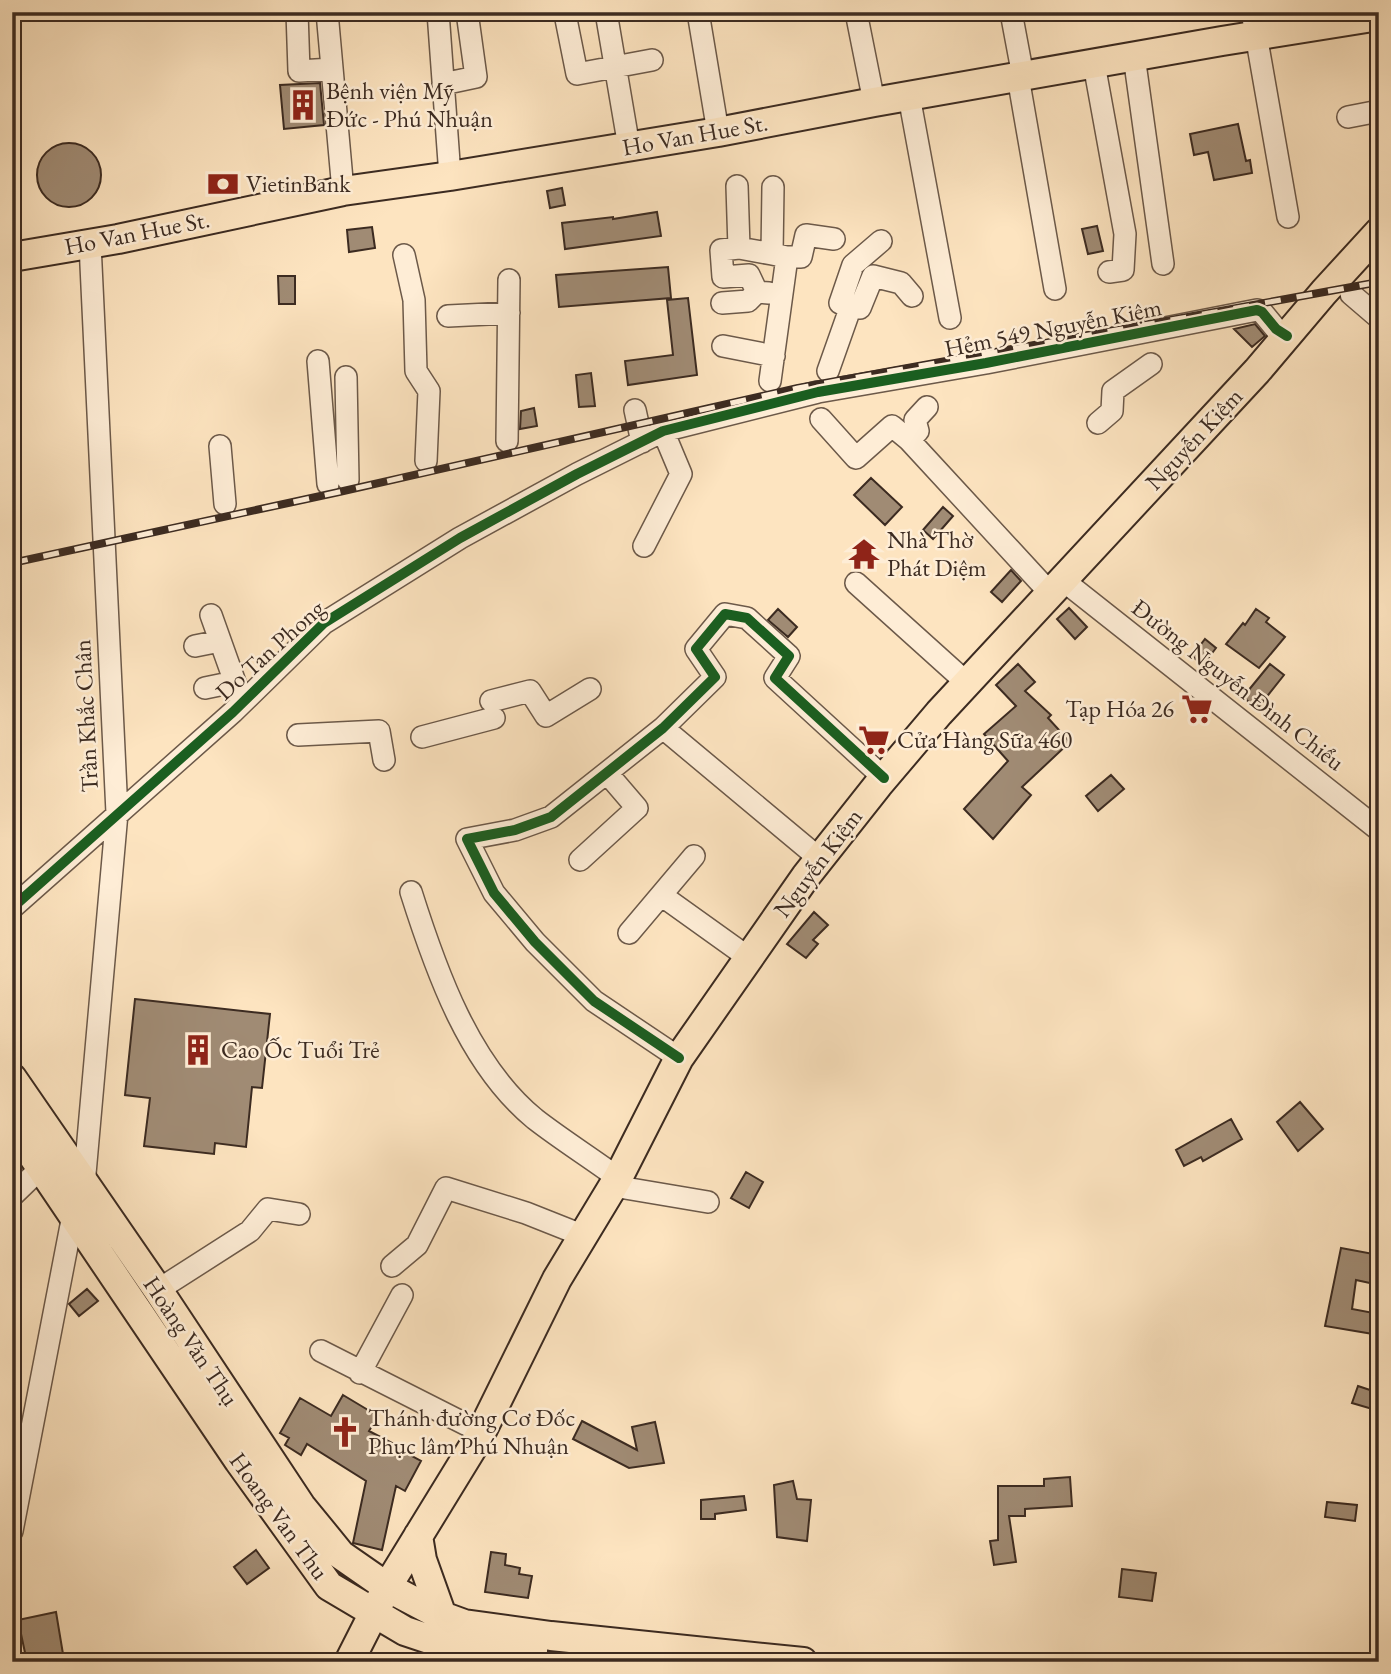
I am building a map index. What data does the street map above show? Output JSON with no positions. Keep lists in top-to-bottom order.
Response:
{
  "streets": {
    "main road": [
      "Ho Van Hue St.",
      "Nguyễn Kiệm",
      "Hoàng Văn Thụ",
      "Hoang Van Thu"
    ],
    "street": [
      "Hẻm 549 Nguyễn Kiệm",
      "Do Tan Phong",
      "Đường Nguyễn Đình Chiểu",
      "Trần Khắc Chân"
    ]
  },
  "crossings": [
    ["Ho Van Hue St.", "Trần Khắc Chân"],
    ["Hẻm 549 Nguyễn Kiệm", "Nguyễn Kiệm"],
    ["Hẻm 549 Nguyễn Kiệm", "Do Tan Phong"],
    ["Nguyễn Kiệm", "Đường Nguyễn Đình Chiểu"],
    ["Nguyễn Kiệm", "Hoàng Văn Thụ"],
    ["Nguyễn Kiệm", "Hoang Van Thu"],
    ["Do Tan Phong", "Trần Khắc Chân"],
    ["Trần Khắc Chân", "Hoàng Văn Thụ"]
  ],
  "places": {
    "building": ["Bệnh viện Mỹ Đức - Phú Nhuận", "Cao Ốc Tuổi Trẻ"],
    "bank": ["VietinBank"],
    "temple": ["Nhà Thờ Phát Diệm"],
    "supermarket": ["Tạp Hóa 26", "Cửa Hàng Sữa 460"],
    "church": ["Thánh đường Cơ Đốc Phục lâm Phú Nhuận"]
  }
}
